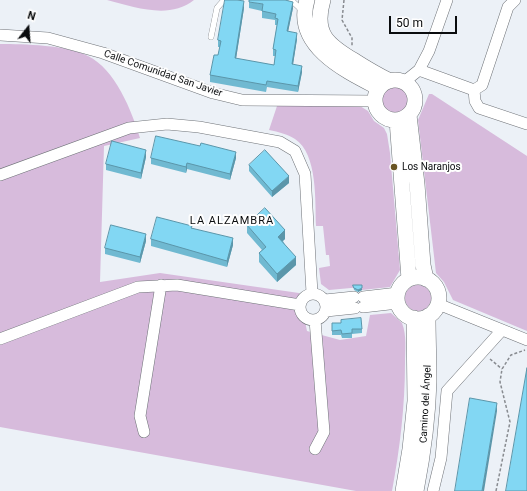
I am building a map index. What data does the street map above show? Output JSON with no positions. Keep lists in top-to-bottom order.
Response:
{
  "streets": {
    "street": ["Calle Comunidad San Javier", "Camino del Ángel"]
  },
  "districts": ["LA ALZAMBRA"],
  "places": ["Los Naranjos"],
  "scale_bar": "50 m",
  "north": "top"
}
